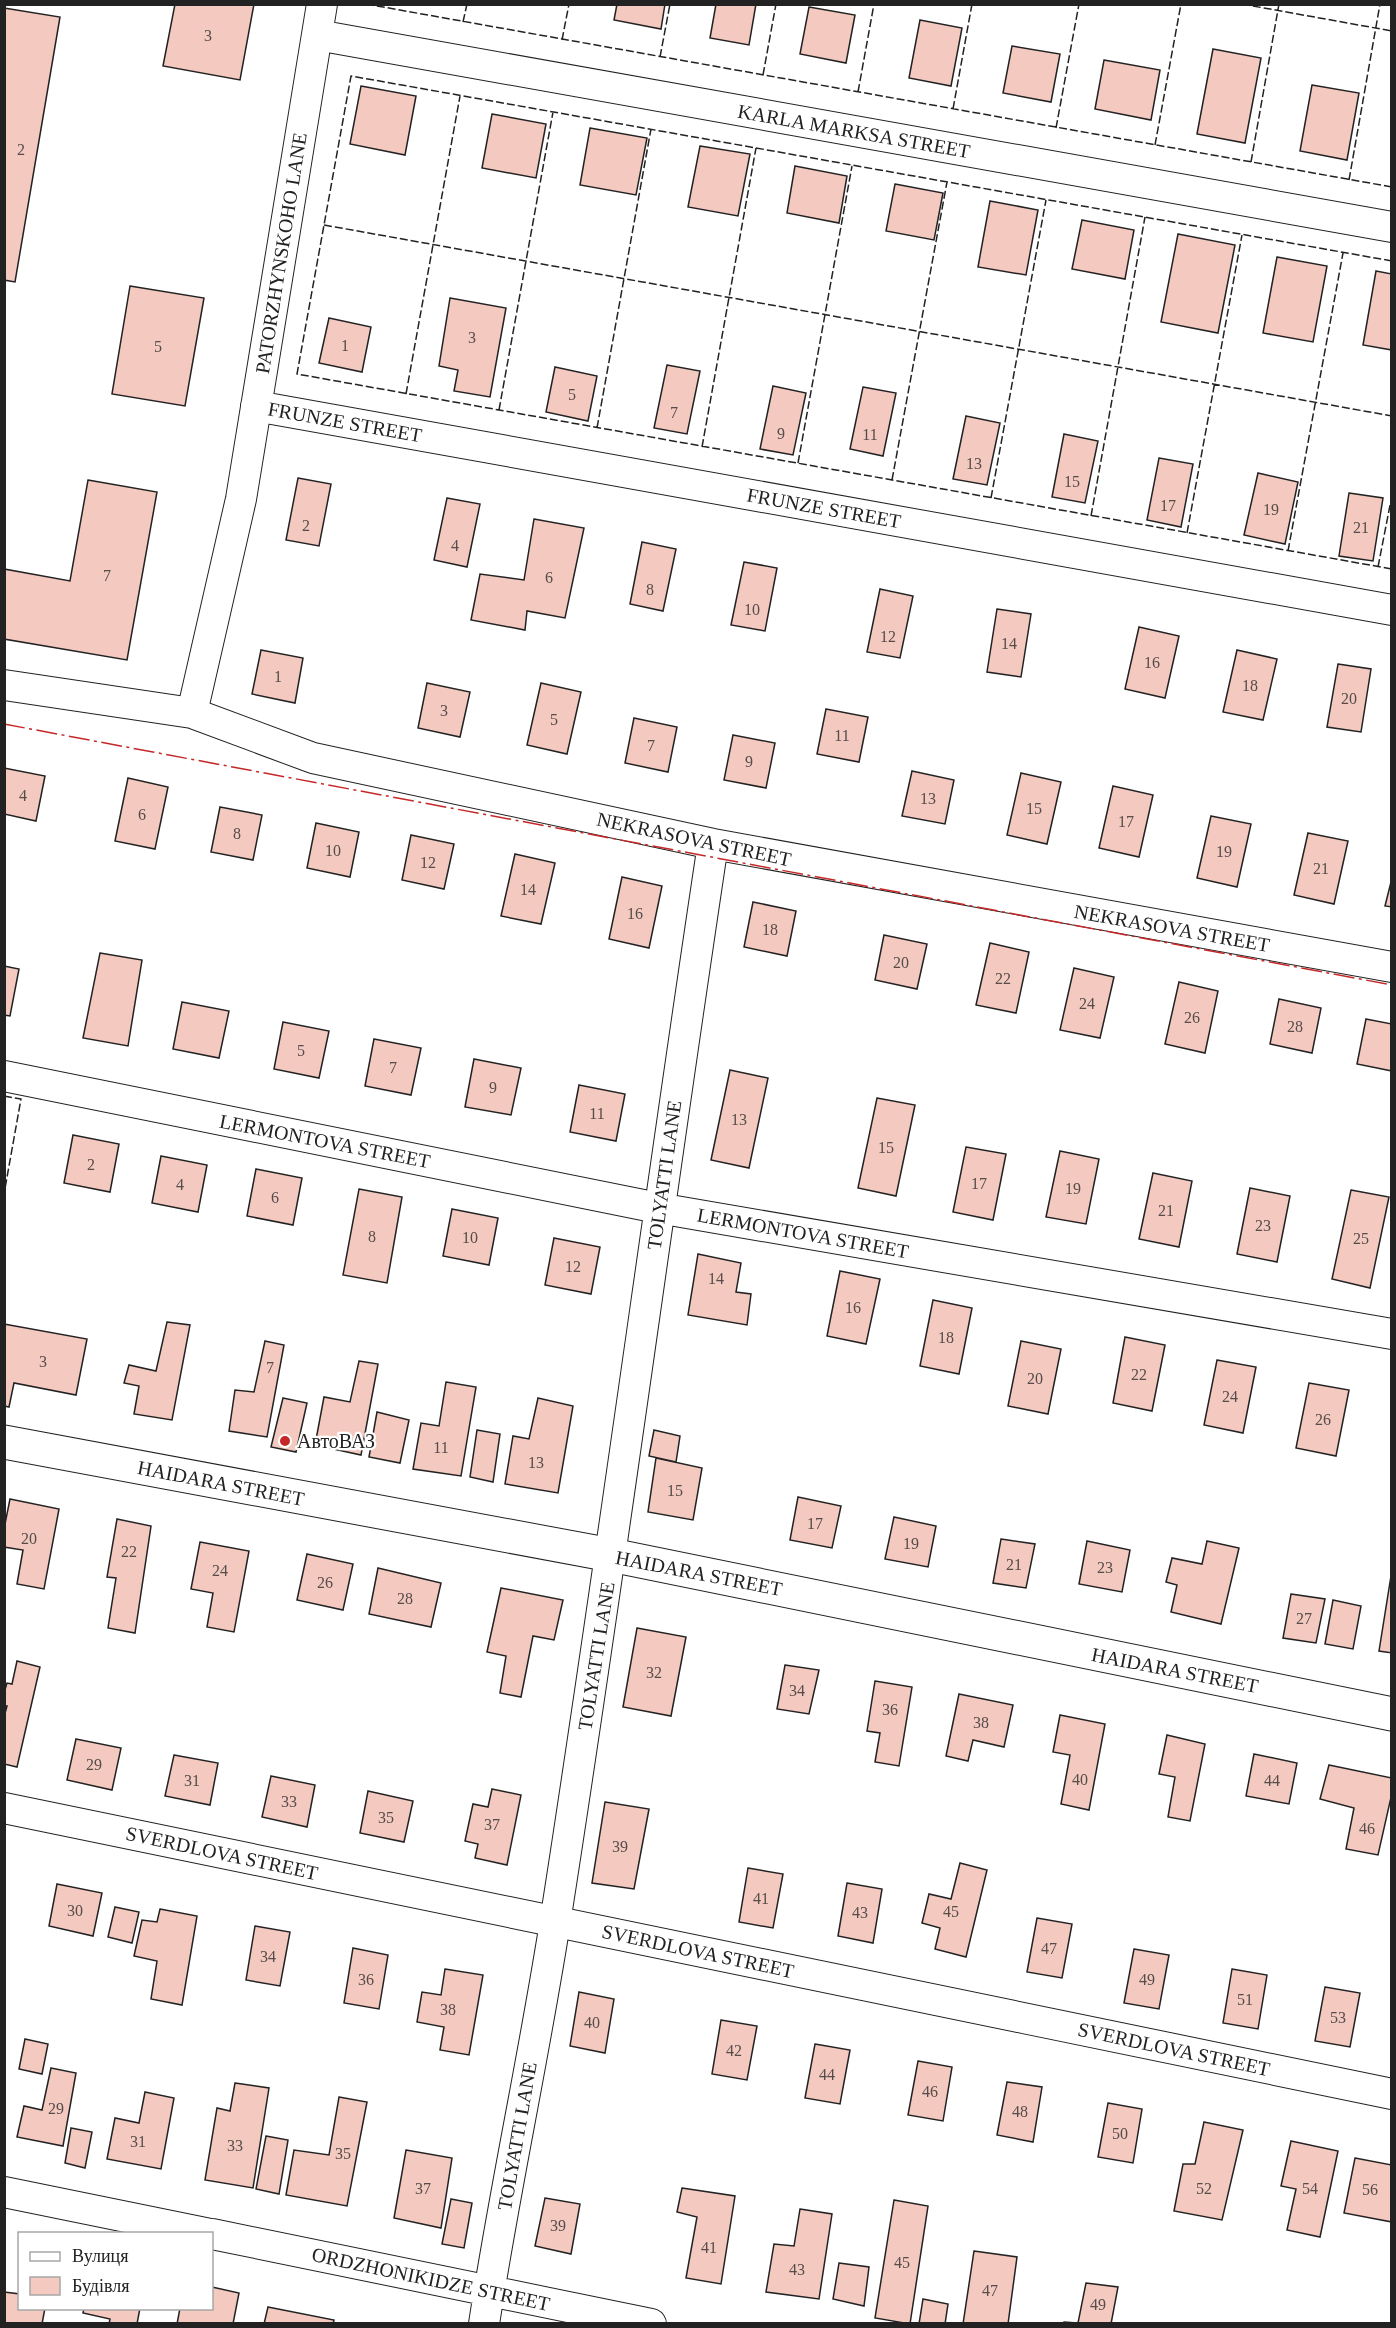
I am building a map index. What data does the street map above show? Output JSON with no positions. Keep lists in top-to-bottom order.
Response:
{
  "streets": {
    "street": [
      "KARLA MARKSA STREET",
      "PATORZHYNSKOHO LANE",
      "FRUNZE STREET",
      "NEKRASOVA STREET",
      "LERMONTOVA STREET",
      "TOLYATTI LANE",
      "HAIDARA STREET",
      "SVERDLOVA STREET",
      "ORDZHONIKIDZE STREET"
    ]
  },
  "crossings": [
    ["KARLA MARKSA STREET", "PATORZHYNSKOHO LANE"],
    ["PATORZHYNSKOHO LANE", "FRUNZE STREET"],
    ["PATORZHYNSKOHO LANE", "NEKRASOVA STREET"],
    ["NEKRASOVA STREET", "TOLYATTI LANE"],
    ["LERMONTOVA STREET", "TOLYATTI LANE"],
    ["TOLYATTI LANE", "HAIDARA STREET"],
    ["TOLYATTI LANE", "SVERDLOVA STREET"],
    ["TOLYATTI LANE", "ORDZHONIKIDZE STREET"]
  ],
  "places": ["АвтоВАЗ"],
  "house_numbers": [
    "3",
    "2",
    "3",
    "1",
    "5",
    "5",
    "7",
    "9",
    "11",
    "13",
    "15",
    "17",
    "19",
    "2",
    "21",
    "4",
    "7",
    "6",
    "8",
    "10",
    "12",
    "14",
    "16",
    "1",
    "18",
    "20",
    "3",
    "5",
    "11",
    "7",
    "9",
    "4",
    "13",
    "15",
    "6",
    "17",
    "8",
    "10",
    "19",
    "12",
    "21",
    "14",
    "16",
    "18",
    "20",
    "22",
    "24",
    "26",
    "28",
    "5",
    "7",
    "9",
    "11",
    "13",
    "15",
    "2",
    "17",
    "4",
    "19",
    "6",
    "21",
    "23",
    "8",
    "10",
    "25",
    "12",
    "14",
    "16",
    "18",
    "3",
    "7",
    "22",
    "20",
    "24",
    "26",
    "11",
    "13",
    "15",
    "17",
    "20",
    "19",
    "22",
    "21",
    "23",
    "24",
    "26",
    "28",
    "27",
    "32",
    "34",
    "36",
    "38",
    "29",
    "40",
    "31",
    "44",
    "33",
    "35",
    "37",
    "46",
    "39",
    "41",
    "30",
    "45",
    "43",
    "47",
    "34",
    "36",
    "49",
    "51",
    "38",
    "53",
    "40",
    "42",
    "44",
    "46",
    "29",
    "48",
    "50",
    "31",
    "33",
    "35",
    "37",
    "52",
    "54",
    "56",
    "39",
    "41",
    "45",
    "43",
    "47",
    "49"
  ],
  "legend": ["Вулиця", "Будівля"]
}
